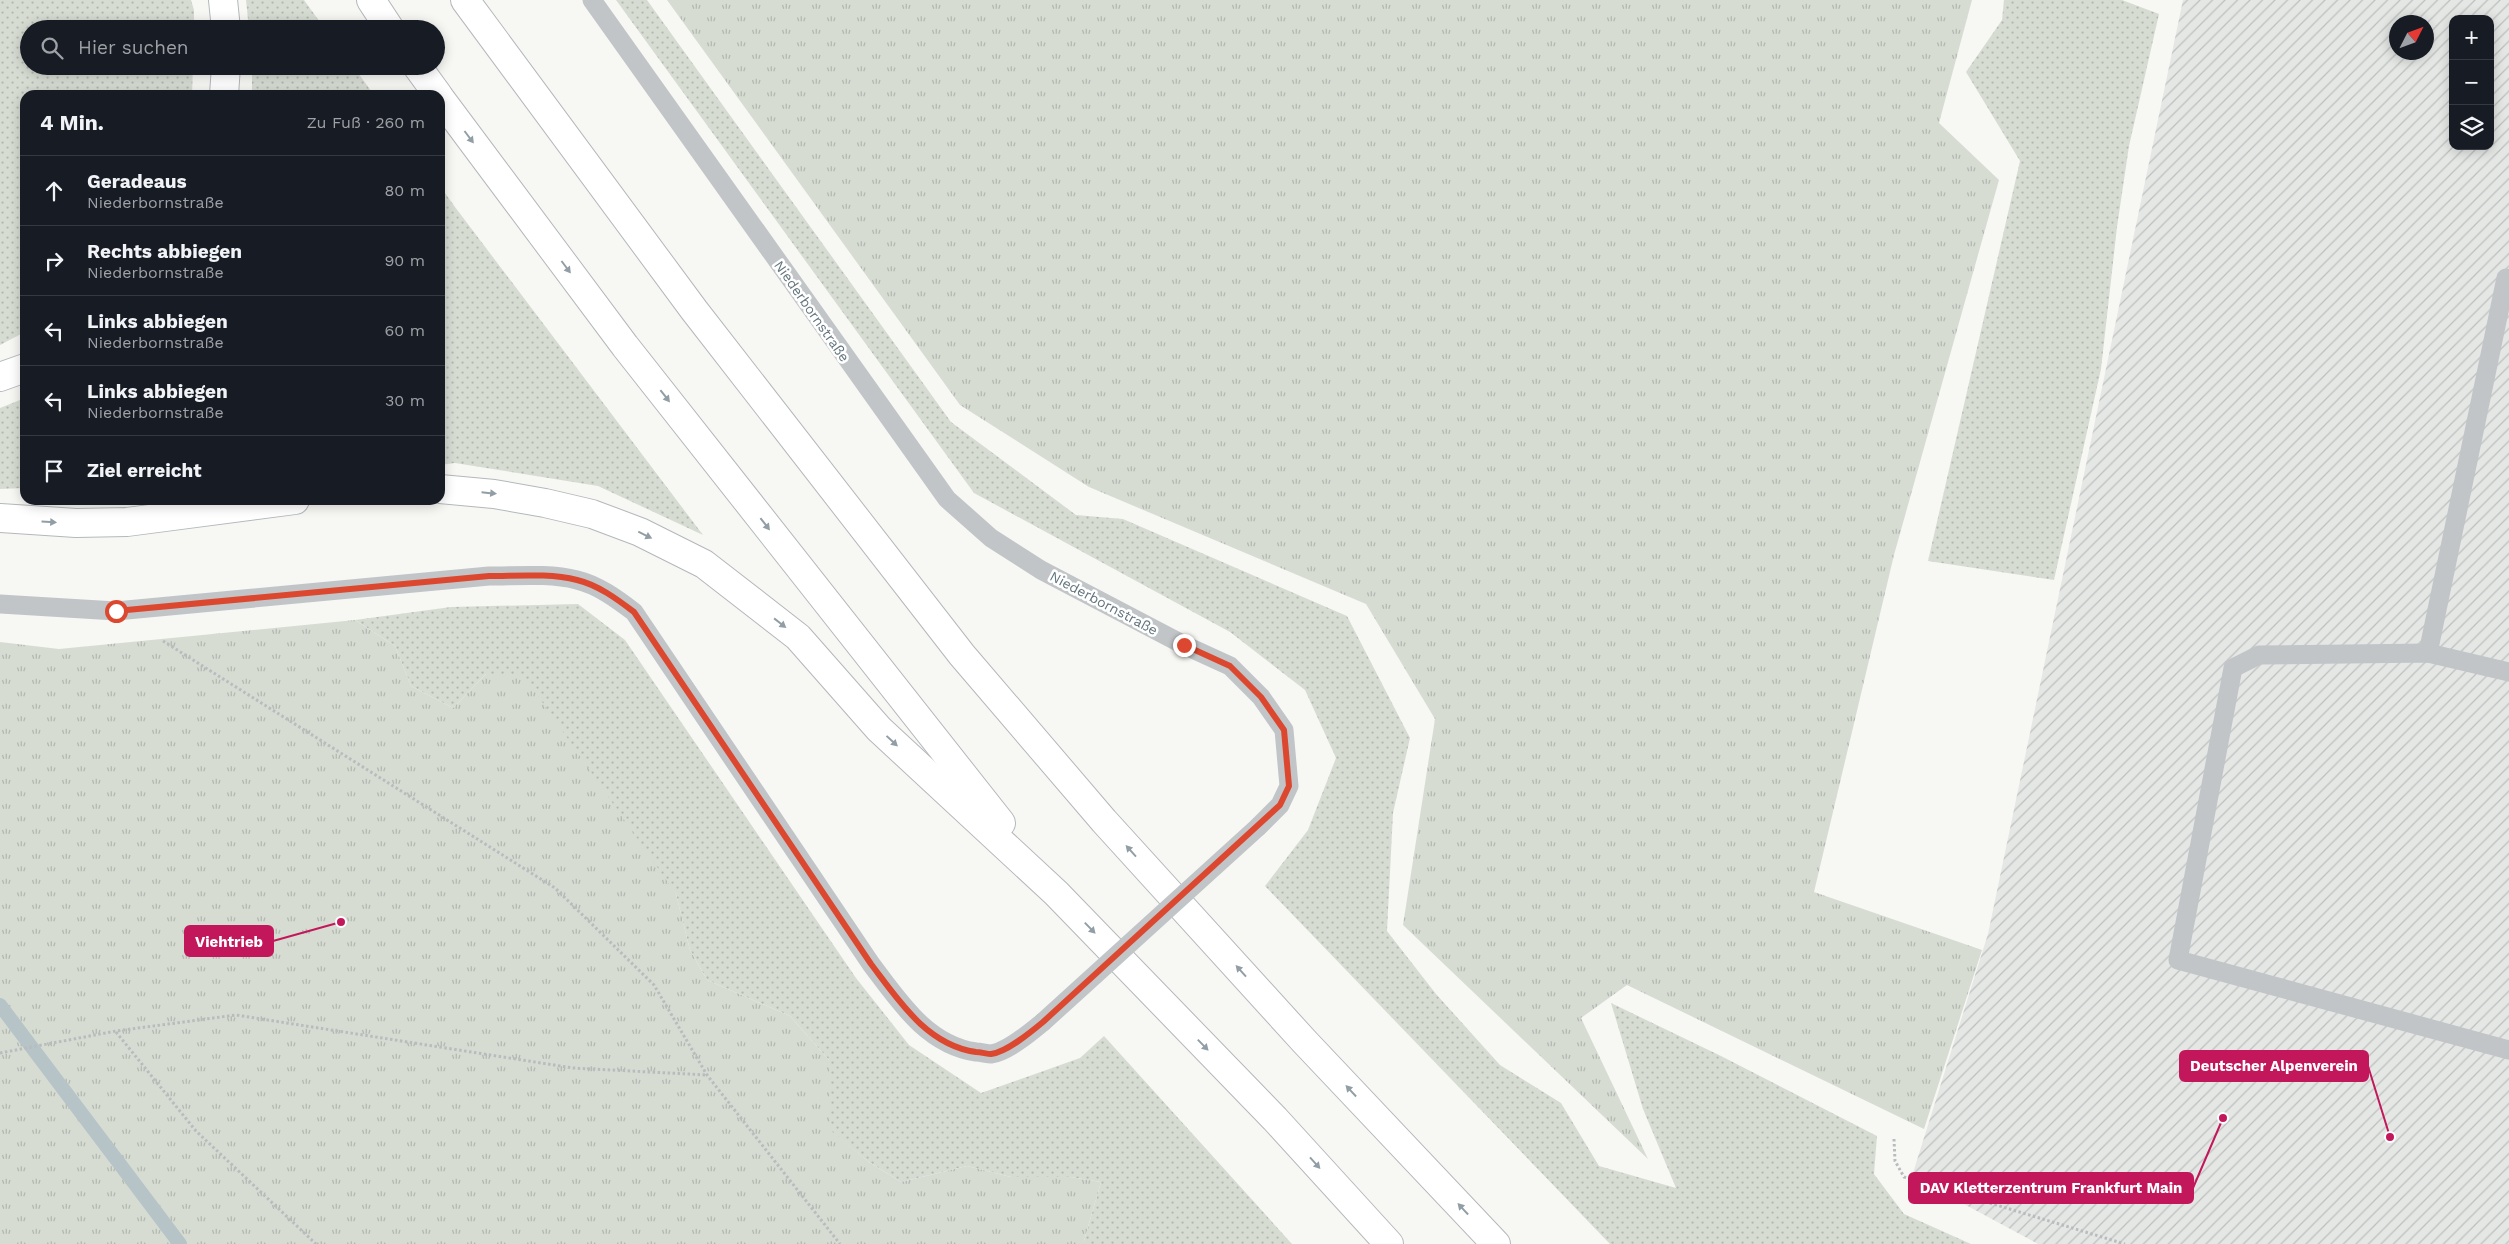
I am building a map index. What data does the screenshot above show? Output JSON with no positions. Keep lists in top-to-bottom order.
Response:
{
  "streets": {
    "lane": ["Niederbornstraße"]
  },
  "places": ["Viehtrieb", "DAV Kletterzentrum Frankfurt Main", "Deutscher Alpenverein"],
  "north": "top right",
  "page": {
    "map_buttons": ["+", "−"],
    "search": "Hier suchen",
    "heading": ["4 Min.", "Zu Fuß · 260 m"],
    "list": [
      ["Geradeaus", "Niederbornstraße", "80 m"],
      ["Rechts abbiegen", "Niederbornstraße", "90 m"],
      ["Links abbiegen", "Niederbornstraße", "60 m"],
      ["Links abbiegen", "Niederbornstraße", "30 m"],
      "Ziel erreicht"
    ]
  }
}
